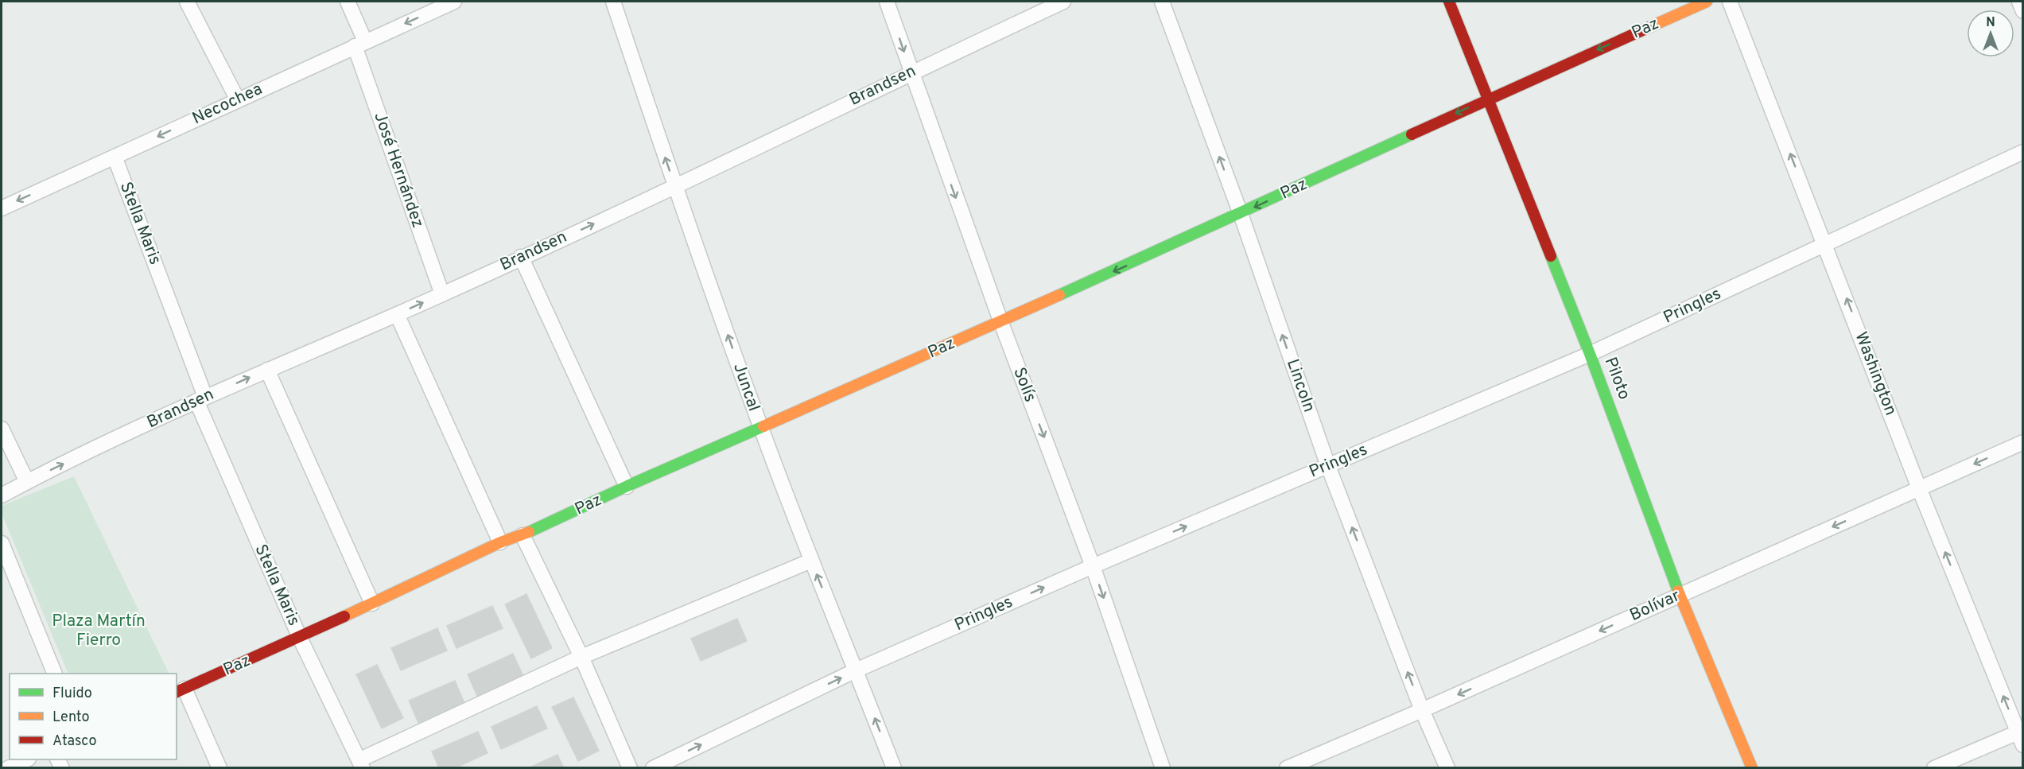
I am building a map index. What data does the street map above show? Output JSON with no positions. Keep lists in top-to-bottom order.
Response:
{
  "streets": {
    "street": [
      "Paz",
      "Brandsen",
      "Necochea",
      "José Hernández",
      "Stella Maris",
      "Pringles",
      "Washington",
      "Piloto",
      "Solís",
      "Lincoln",
      "Juncal",
      "Bolívar"
    ]
  },
  "crossings": [
    ["Paz", "Stella Maris"],
    ["Paz", "Piloto"],
    ["Paz", "Solís"],
    ["Paz", "Lincoln"],
    ["Paz", "Juncal"],
    ["Brandsen", "José Hernández"],
    ["Brandsen", "Stella Maris"],
    ["Brandsen", "Solís"],
    ["Brandsen", "Juncal"],
    ["Necochea", "José Hernández"],
    ["Necochea", "Stella Maris"],
    ["Pringles", "Washington"],
    ["Pringles", "Piloto"],
    ["Pringles", "Solís"],
    ["Pringles", "Lincoln"],
    ["Pringles", "Juncal"],
    ["Washington", "Bolívar"],
    ["Piloto", "Bolívar"],
    ["Lincoln", "Bolívar"]
  ],
  "one_way": [
    "Paz",
    "Brandsen",
    "Necochea",
    "Pringles",
    "Washington",
    "Solís",
    "Lincoln",
    "Juncal",
    "Bolívar"
  ],
  "parks": ["Plaza Martín Fierro"],
  "legend": ["Fluido", "Lento", "Atasco"],
  "north": "top"
}
